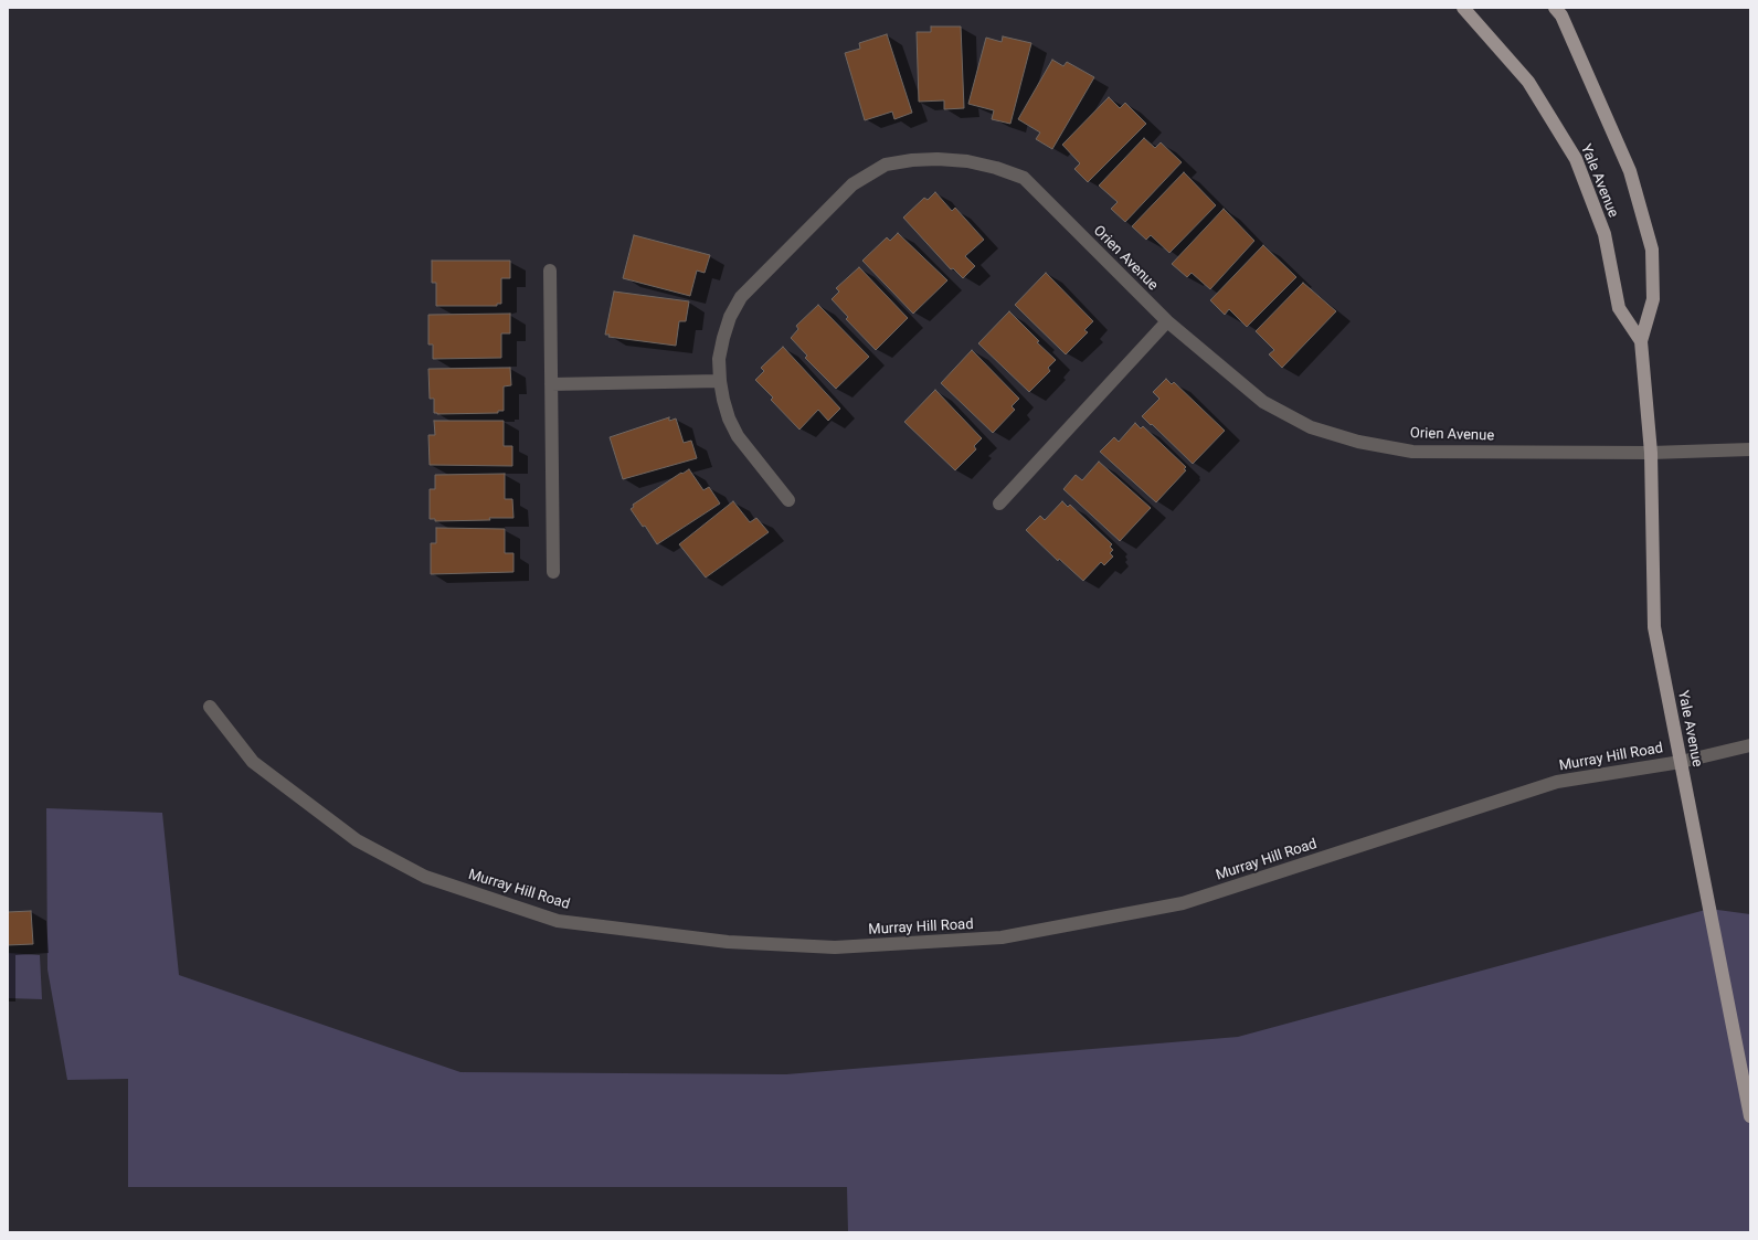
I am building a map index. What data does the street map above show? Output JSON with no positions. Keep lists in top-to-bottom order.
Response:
{
  "streets": {
    "main road": ["Yale Avenue"],
    "street": ["Orien Avenue", "Murray Hill Road"]
  },
  "crossings": [
    ["Yale Avenue", "Orien Avenue"],
    ["Yale Avenue", "Murray Hill Road"]
  ]
}
